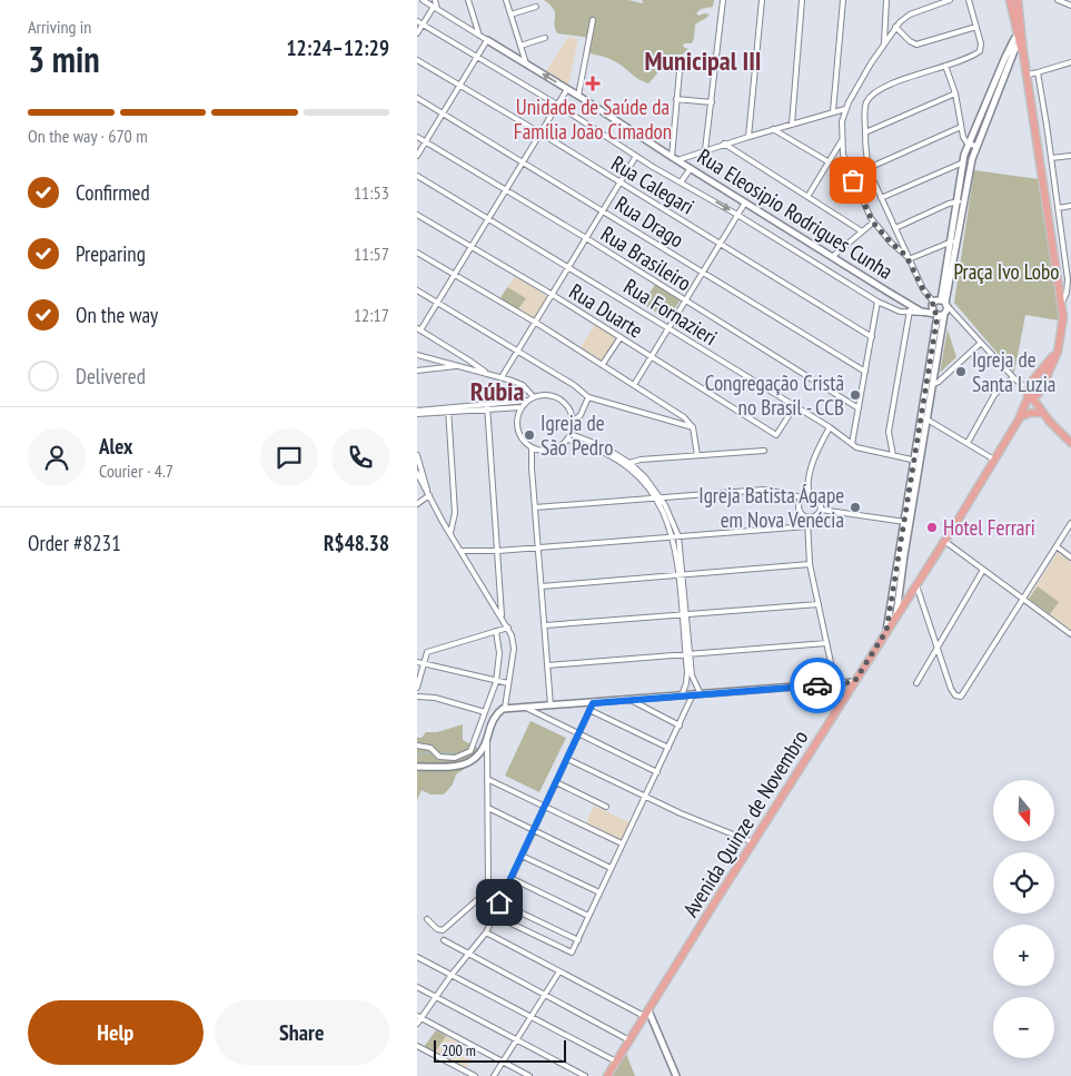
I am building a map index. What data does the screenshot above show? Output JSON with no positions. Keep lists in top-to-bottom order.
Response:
{
  "streets": {
    "main road": ["Avenida Quinze de Novembro"],
    "street": [
      "Rua Calegari",
      "Rua Eleosipio Rodrigues Cunha",
      "Rua Drago",
      "Rua Brasileiro",
      "Rua Duarte",
      "Rua Fornazieri"
    ]
  },
  "crossings": [
    ["Rua Duarte", "Rua Fornazieri"]
  ],
  "districts": ["Municipal III", "Rúbia"],
  "parks": ["Praça Ivo Lobo"],
  "places": {
    "health": ["Unidade de Saúde da Família João Cimadon"],
    "other": [
      "Igreja de Santa Luzia",
      "Congregação Cristã no Brasil - CCB",
      "Igreja de São Pedro",
      "Igreja Batista Ágape em Nova Venécia",
      "Hotel Ferrari"
    ]
  },
  "scale_bar": "200 m",
  "north": "bottom",
  "page": {
    "heading": ["3 min", "Arriving in", "12:24–12:29"],
    "panel": [
      "Alex",
      "Courier · 4.7",
      "Order #8231",
      "R$48.38"
    ],
    "bar": "On the way · 670 m",
    "list": [
      ["Confirmed", "11:53"],
      ["Preparing", "11:57"],
      ["On the way", "12:17"],
      "Delivered"
    ],
    "map_buttons": ["+", "−"],
    "buttons": ["Help", "Share"],
    "scale": "200 m"
  }
}
